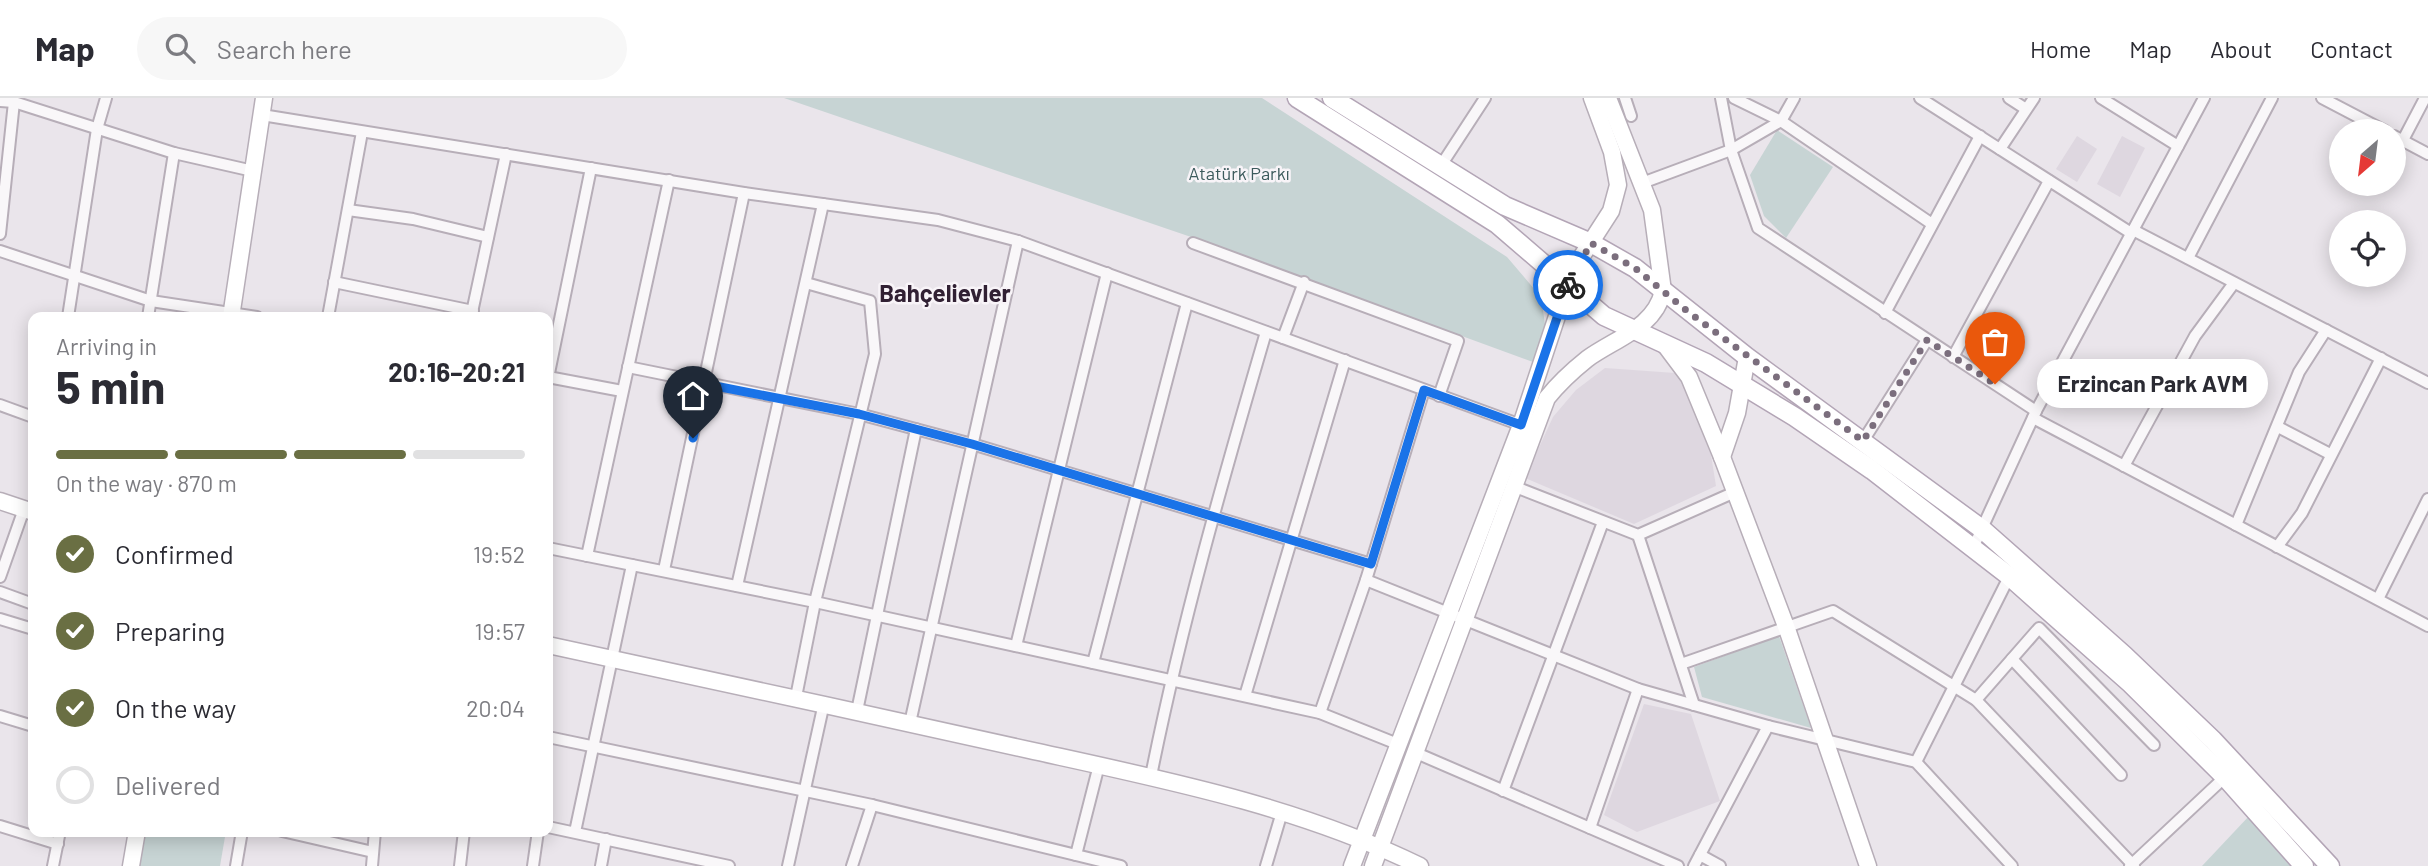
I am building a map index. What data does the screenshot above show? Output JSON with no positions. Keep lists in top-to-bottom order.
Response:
{
  "districts": ["Bahçelievler"],
  "parks": ["Atatürk Parkı"],
  "places": ["Erzincan Park AVM"],
  "north": "bottom left",
  "page": {
    "header": "Map",
    "search": "Search here",
    "nav": [
      "Home",
      "Map",
      "About",
      "Contact"
    ],
    "heading": ["5 min", "Arriving in", "20:16–20:21"],
    "bubble": "Erzincan Park AVM",
    "bar": "On the way · 870 m",
    "list": [
      ["Confirmed", "19:52"],
      ["Preparing", "19:57"],
      ["On the way", "20:04"],
      "Delivered"
    ]
  }
}
